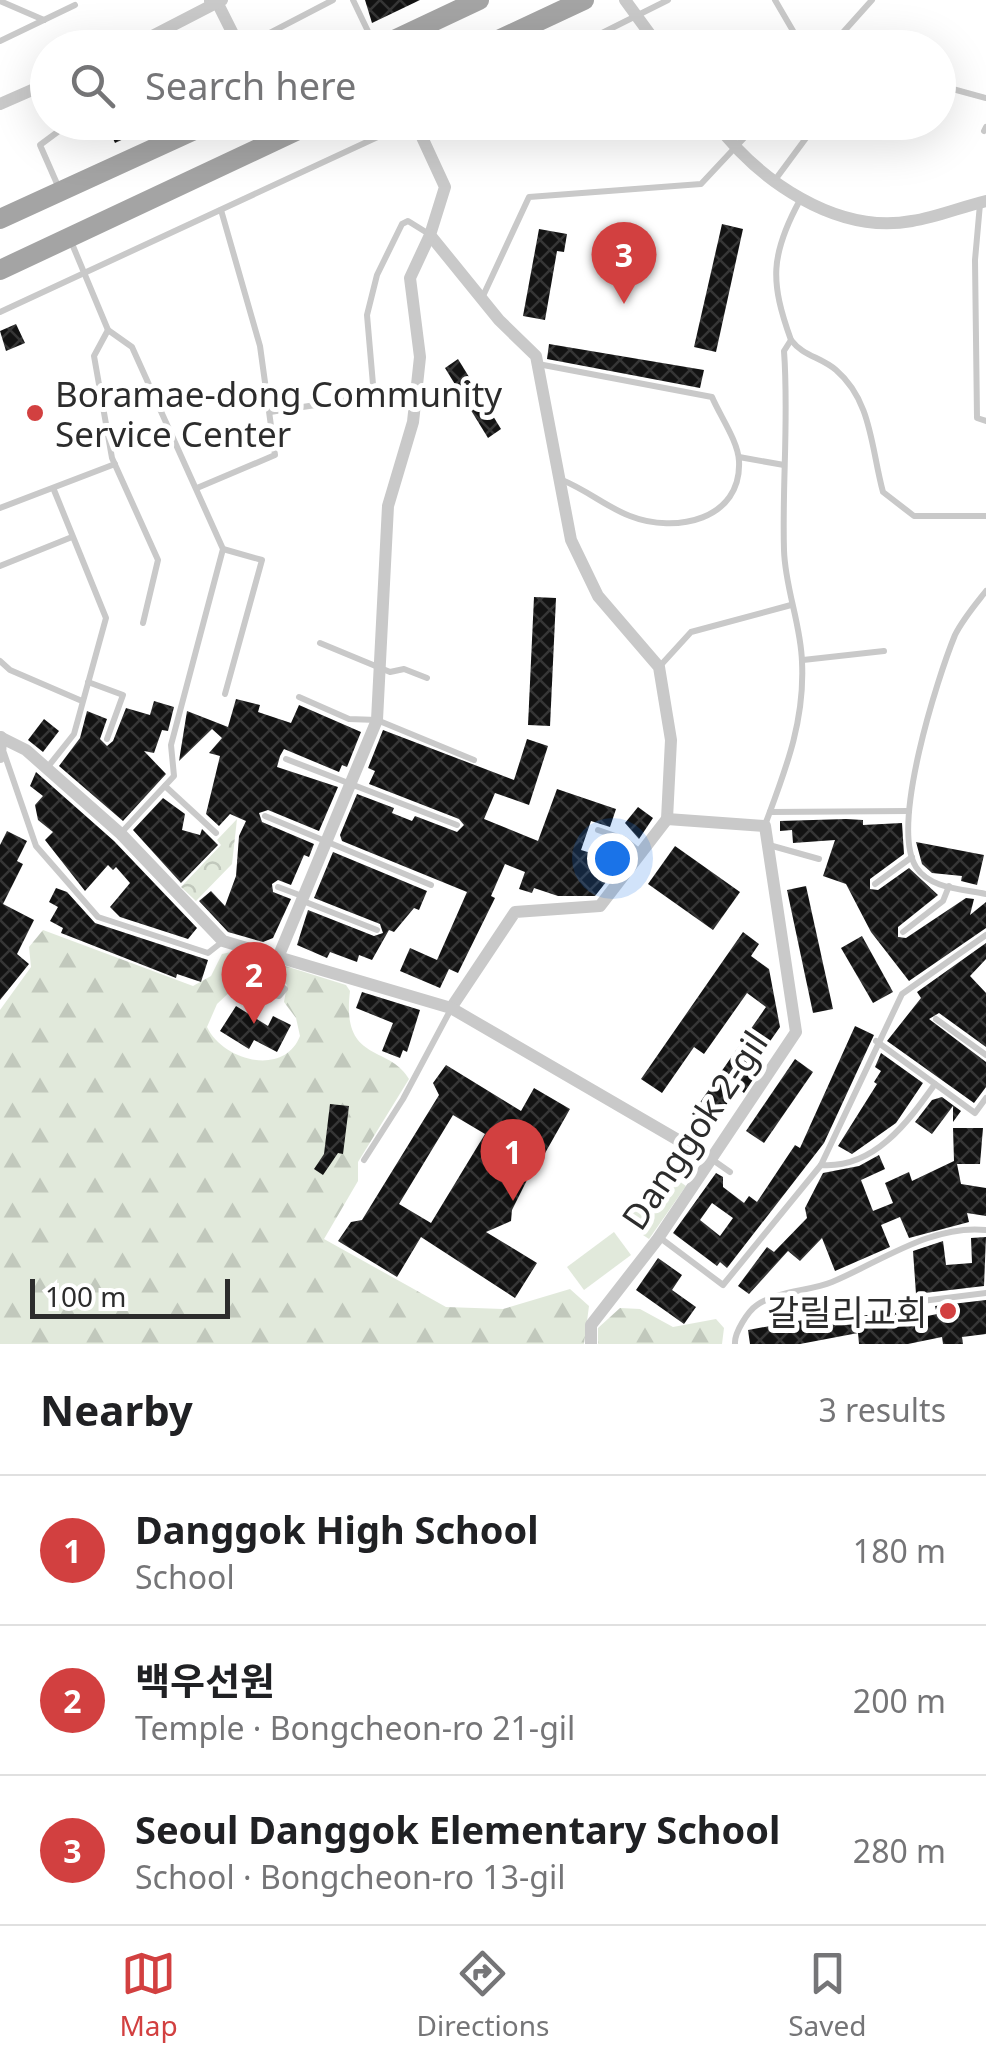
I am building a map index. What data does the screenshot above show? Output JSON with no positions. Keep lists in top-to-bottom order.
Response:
{
  "streets": {
    "street": ["Danggok 2-gil"]
  },
  "places": ["Boramae-dong Community Service Center", "갈릴리교회"],
  "scale_bar": "100 m",
  "page": {
    "search": "Search here",
    "pins": ["3", "2", "1"],
    "scale": "100 m",
    "heading": ["Nearby", "3 results"],
    "list": [
      {
        "mark": "1",
        "name": "Danggok High School",
        "note": "School",
        "value": "180 m"
      },
      {
        "mark": "2",
        "name": "백우선원",
        "note": "Temple · Bongcheon-ro 21-gil",
        "value": "200 m"
      },
      {
        "mark": "3",
        "name": "Seoul Danggok Elementary School",
        "note": "School · Bongcheon-ro 13-gil",
        "value": "280 m"
      }
    ],
    "nav": ["Map", "Directions", "Saved"]
  }
}
